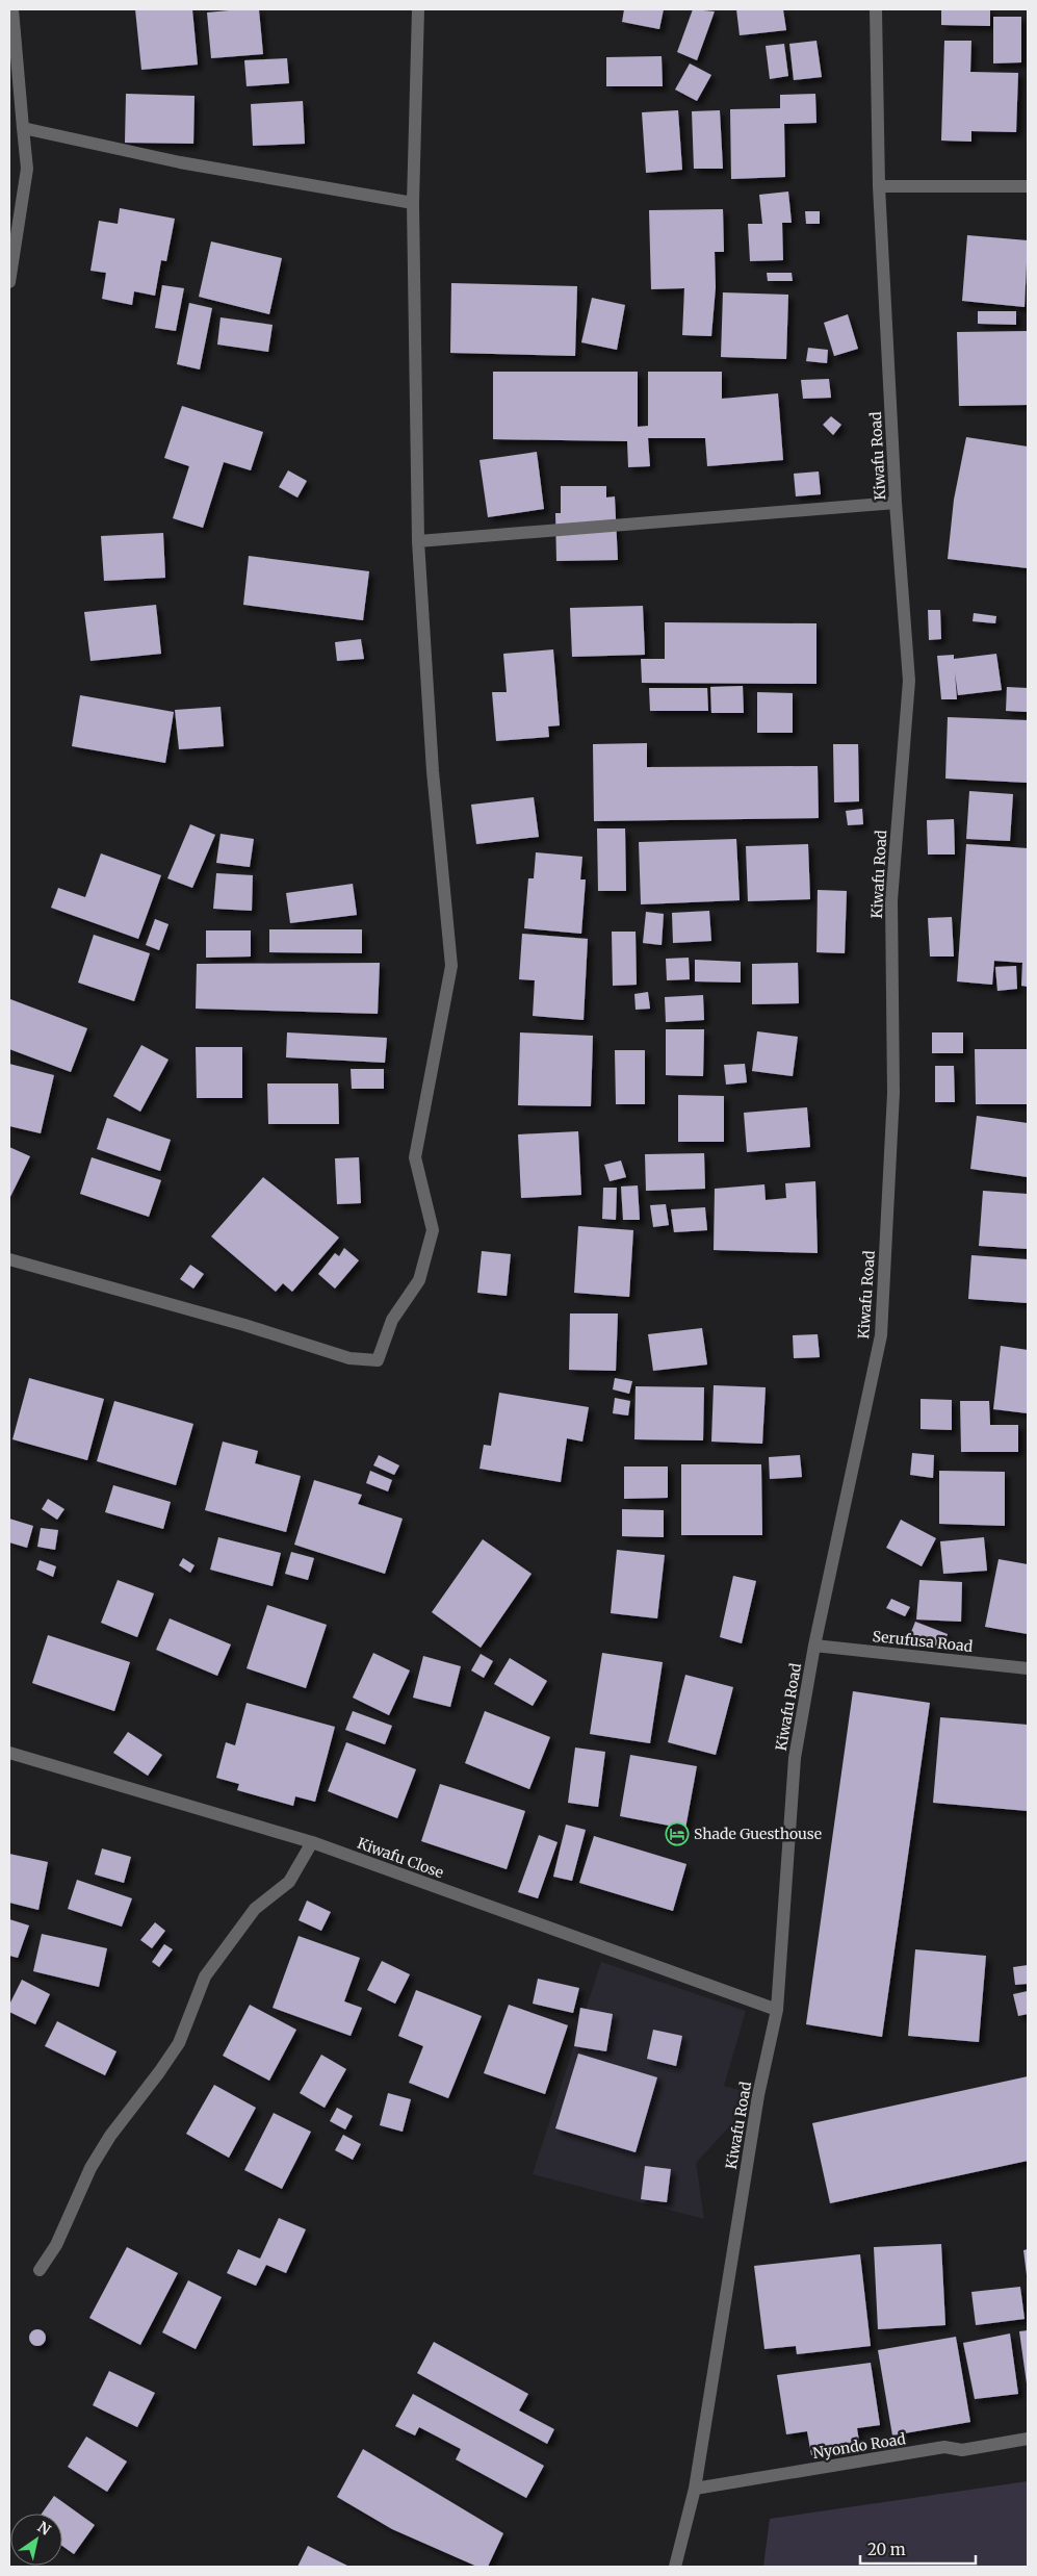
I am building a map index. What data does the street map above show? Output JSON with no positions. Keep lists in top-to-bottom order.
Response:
{
  "streets": {
    "street": [
      "Kiwafu Road",
      "Serufusa Road",
      "Kiwafu Close",
      "Nyondo Road"
    ]
  },
  "crossings": [
    ["Kiwafu Road", "Serufusa Road"],
    ["Kiwafu Road", "Kiwafu Close"],
    ["Kiwafu Road", "Nyondo Road"]
  ],
  "places": {
    "hotel": ["Shade Guesthouse"]
  },
  "scale_bar": "20 m",
  "north": "top right"
}
